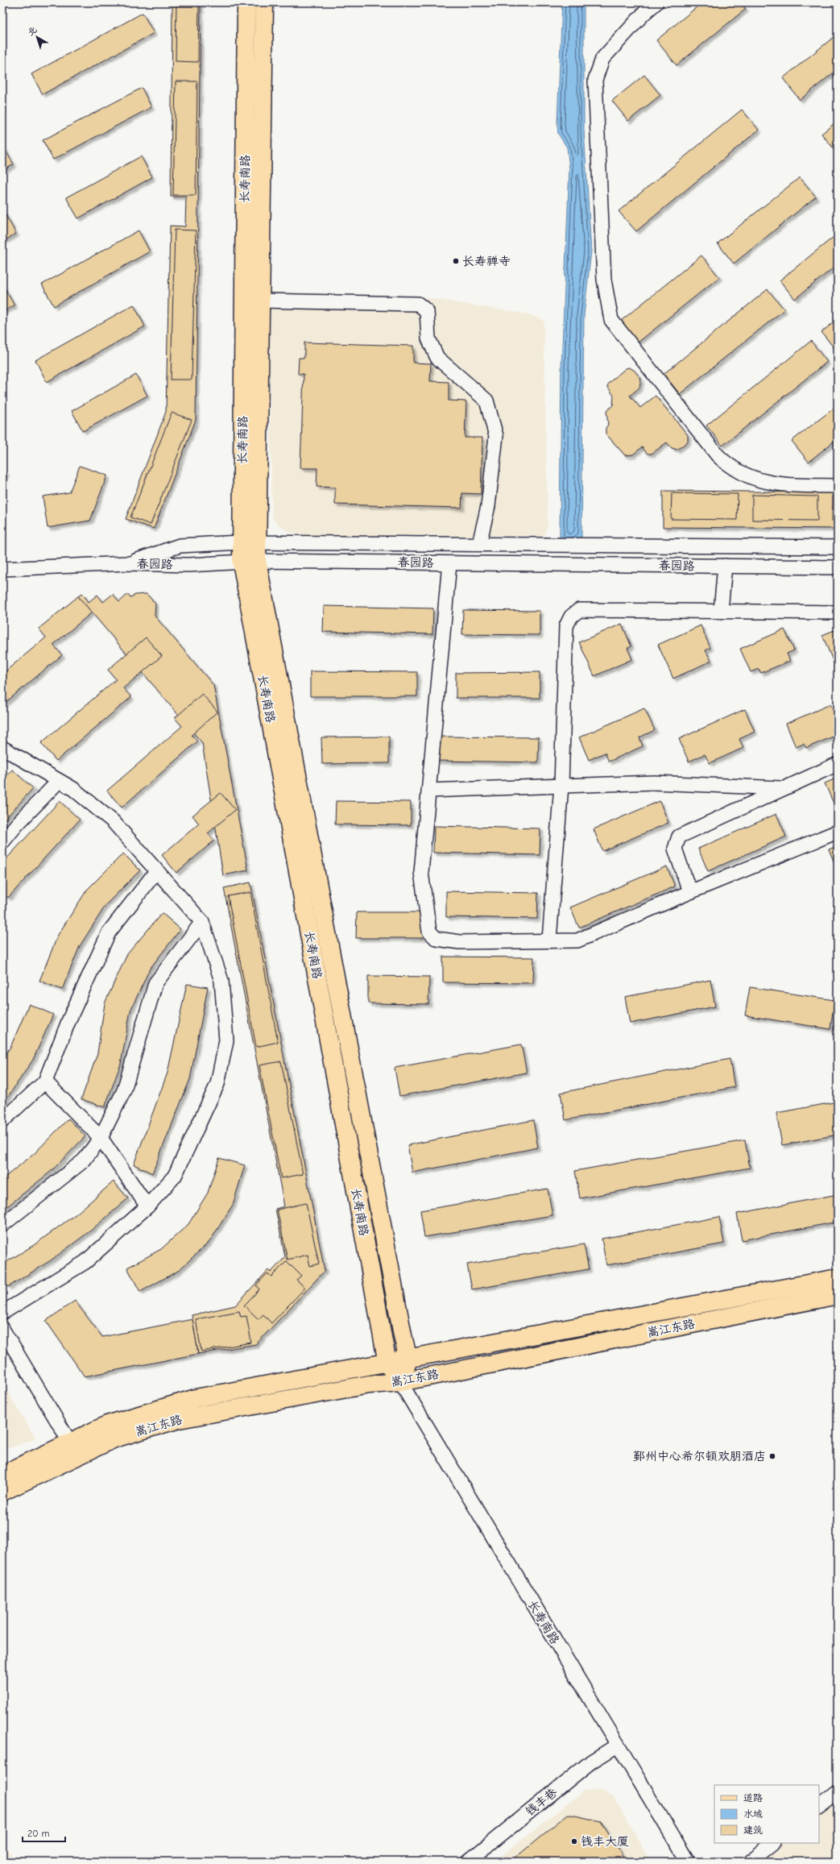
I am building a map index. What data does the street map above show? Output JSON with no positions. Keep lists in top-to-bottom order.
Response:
{
  "streets": {
    "main road": ["长寿南路", "嵩江东路"],
    "street": ["春园路", "钱丰巷"]
  },
  "crossings": [
    ["长寿南路", "春园路"],
    ["长寿南路", "嵩江东路"],
    ["长寿南路", "钱丰巷"]
  ],
  "places": ["长寿禅寺", "鄞州中心希尔顿欢朋酒店", "钱丰大厦"],
  "legend": ["道路", "水域", "建筑"],
  "scale_bar": "20 m",
  "north": "top left"
}
